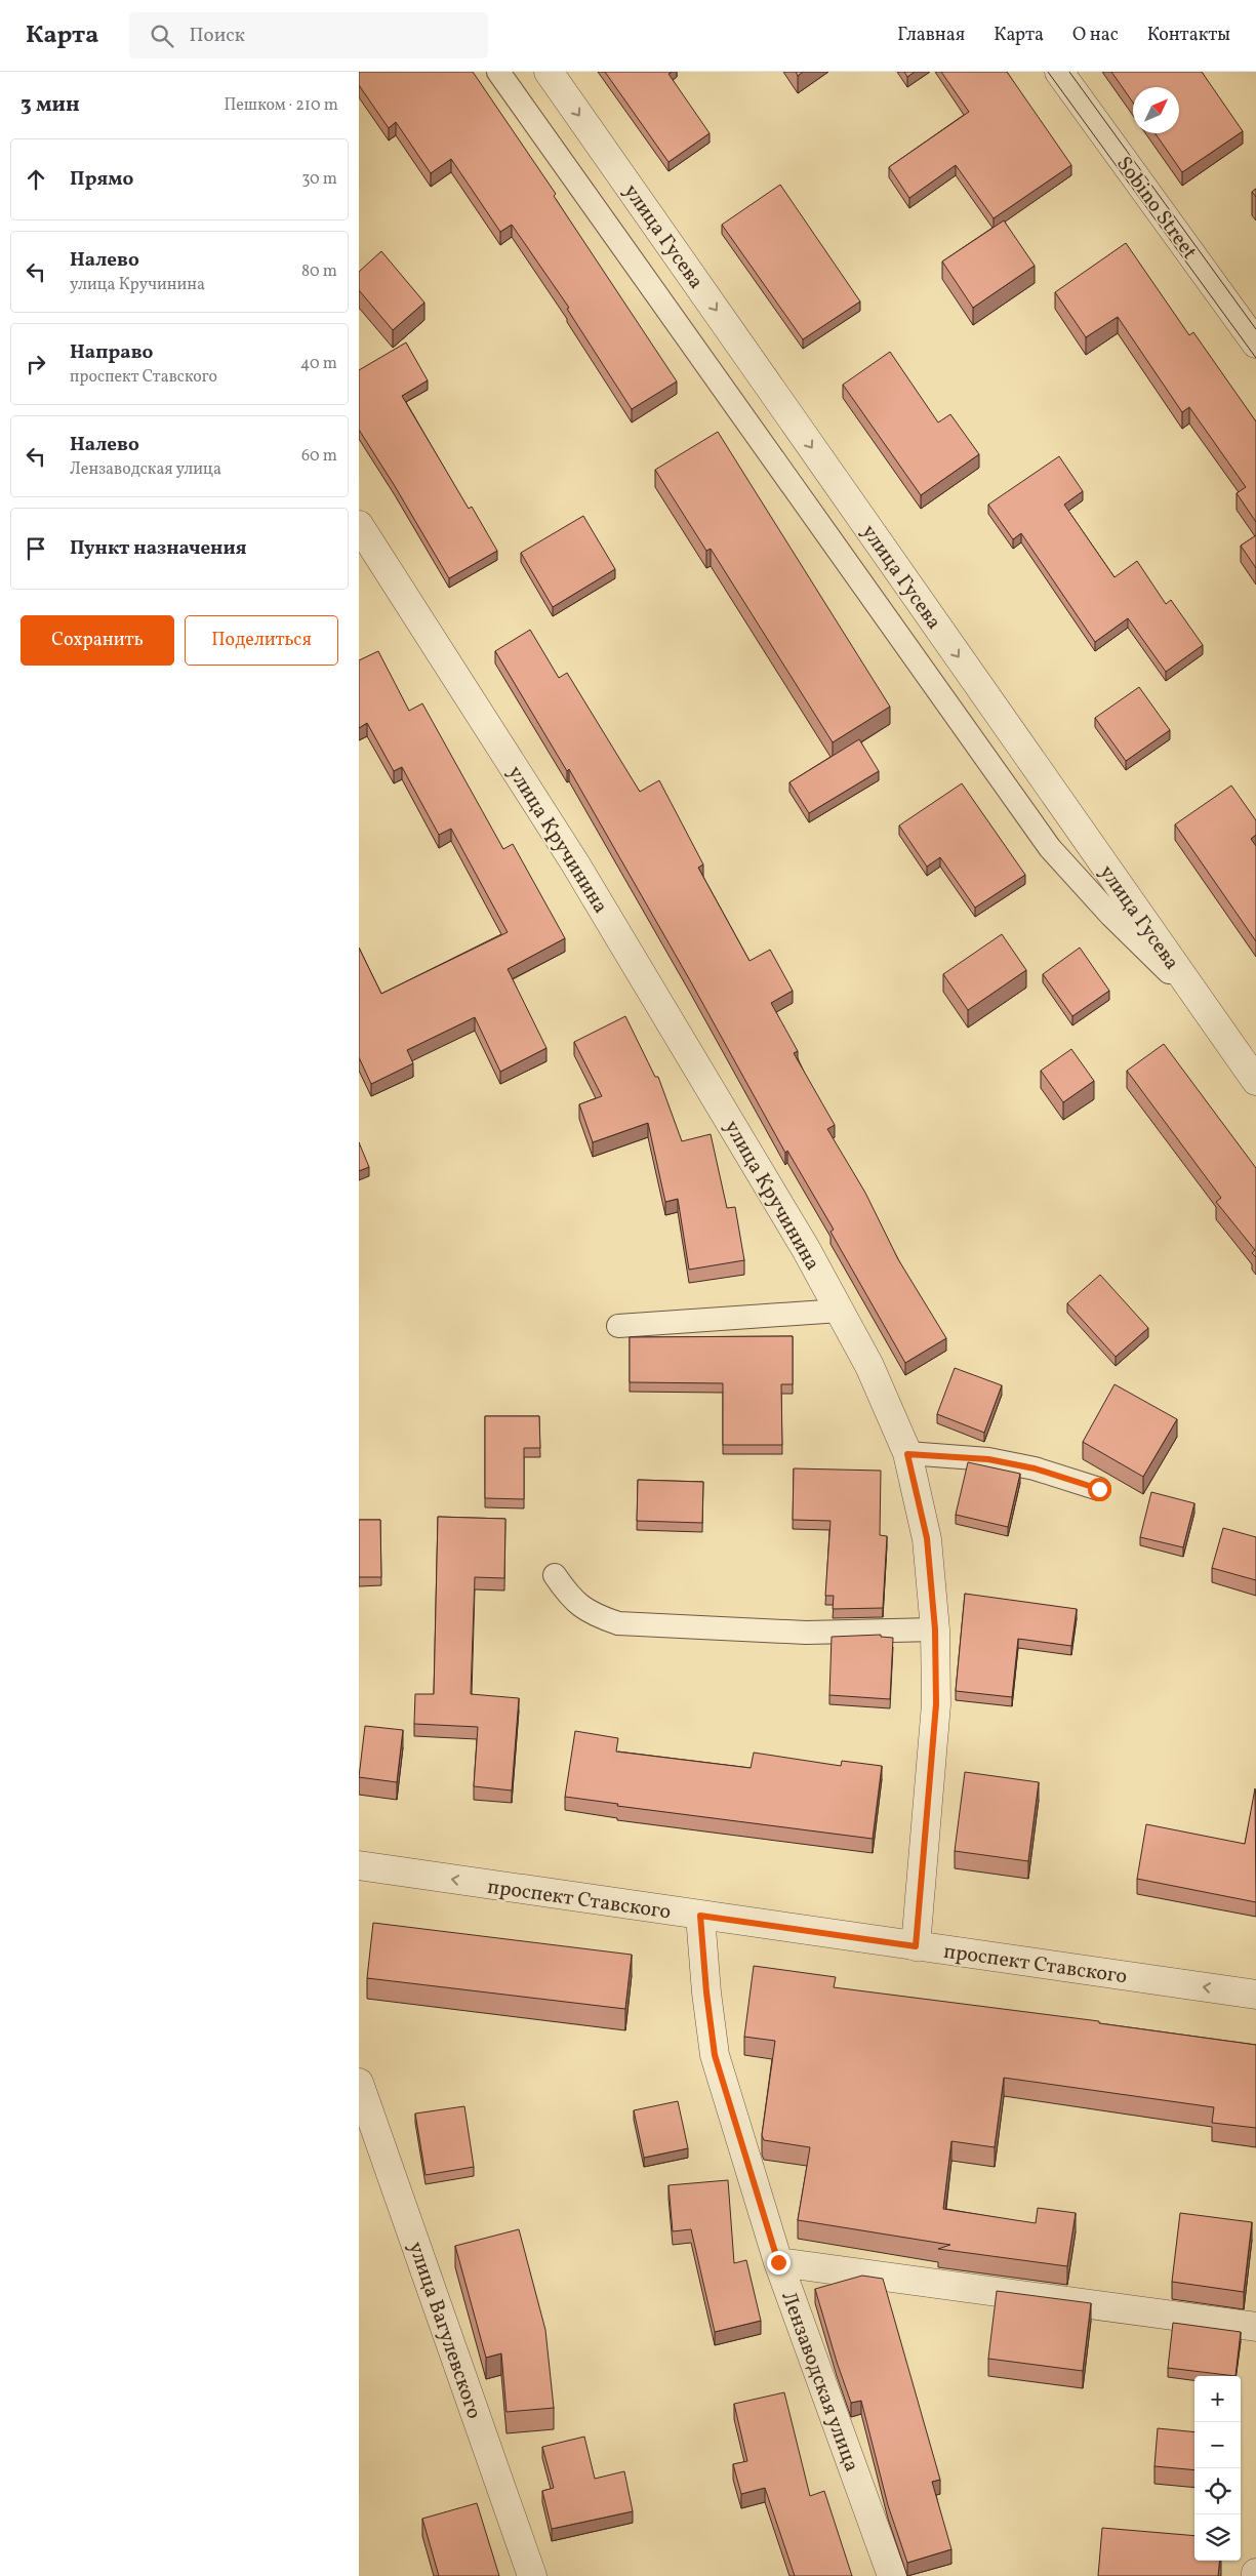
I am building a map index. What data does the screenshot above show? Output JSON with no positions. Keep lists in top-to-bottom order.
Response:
{
  "streets": {
    "street": [
      "Sobino Street",
      "улица Гусева",
      "улица Кручинина",
      "проспект Ставского",
      "улица Вагулевского",
      "Лензаводская улица"
    ]
  },
  "crossings": [
    ["улица Кручинина", "проспект Ставского"],
    ["проспект Ставского", "Лензаводская улица"]
  ],
  "one_way": ["улица Гусева", "проспект Ставского"],
  "north": "top right",
  "page": {
    "header": "Карта",
    "search": "Поиск",
    "nav": [
      "Главная",
      "Карта",
      "О нас",
      "Контакты"
    ],
    "heading": ["3 мин", "Пешком · 210 m"],
    "list": [
      ["Прямо", "30 m"],
      ["Налево", "улица Кручинина", "80 m"],
      ["Направо", "проспект Ставского", "40 m"],
      ["Налево", "Лензаводская улица", "60 m"],
      "Пункт назначения"
    ],
    "buttons": ["Сохранить", "Поделиться"],
    "map_buttons": ["+", "−"]
  }
}
